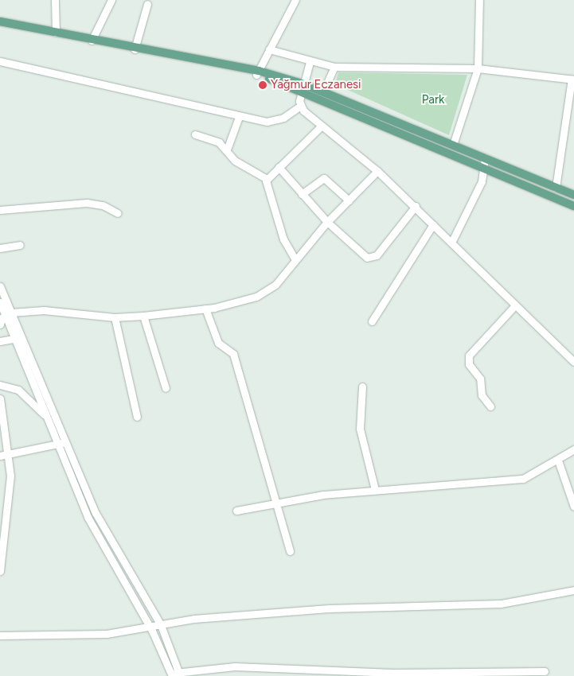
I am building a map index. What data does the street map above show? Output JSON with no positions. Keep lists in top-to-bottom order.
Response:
{
  "parks": ["Park"],
  "places": ["Yağmur Eczanesi"]
}
